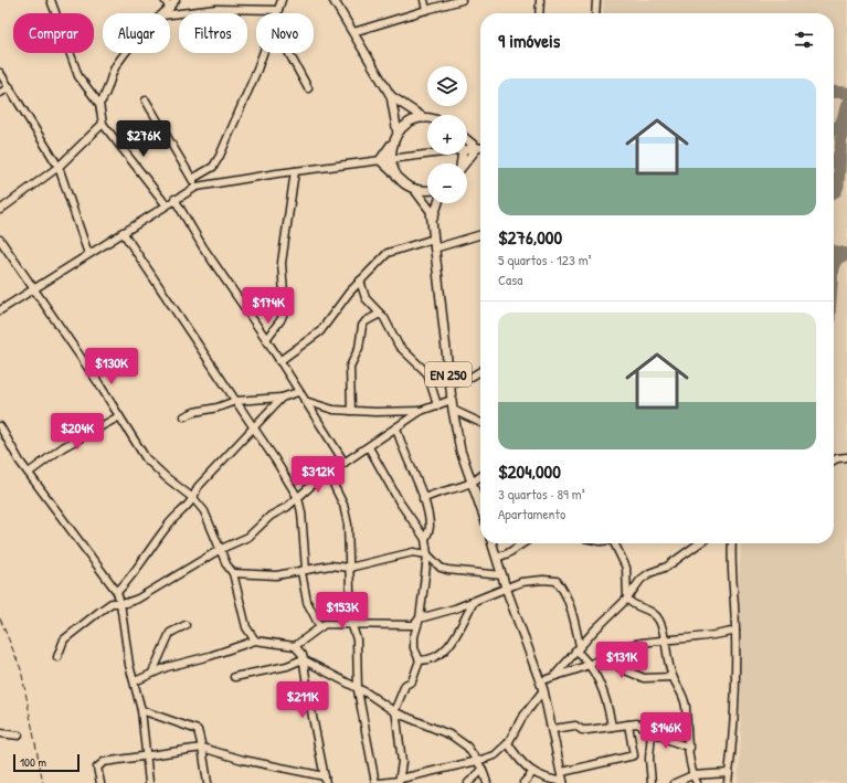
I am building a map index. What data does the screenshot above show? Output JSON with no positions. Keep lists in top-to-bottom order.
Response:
{
  "streets": {
    "main road": ["EN 250"]
  },
  "scale_bar": "100 m",
  "page": {
    "chip": [
      "Comprar",
      "Alugar",
      "Filtros",
      "Novo"
    ],
    "heading": "9 imóveis",
    "map_buttons": ["+", "−"],
    "list": [
      {
        "name": "$276,000",
        "note": "5 quartos · 123 m² · Casa"
      },
      {
        "name": "$204,000",
        "note": "3 quartos · 89 m² · Apartamento"
      }
    ],
    "price": [
      "$276K",
      "$174K",
      "$130K",
      "$204K",
      "$312K",
      "$153K",
      "$131K",
      "$211K",
      "$146K"
    ],
    "scale": "100 m"
  }
}
